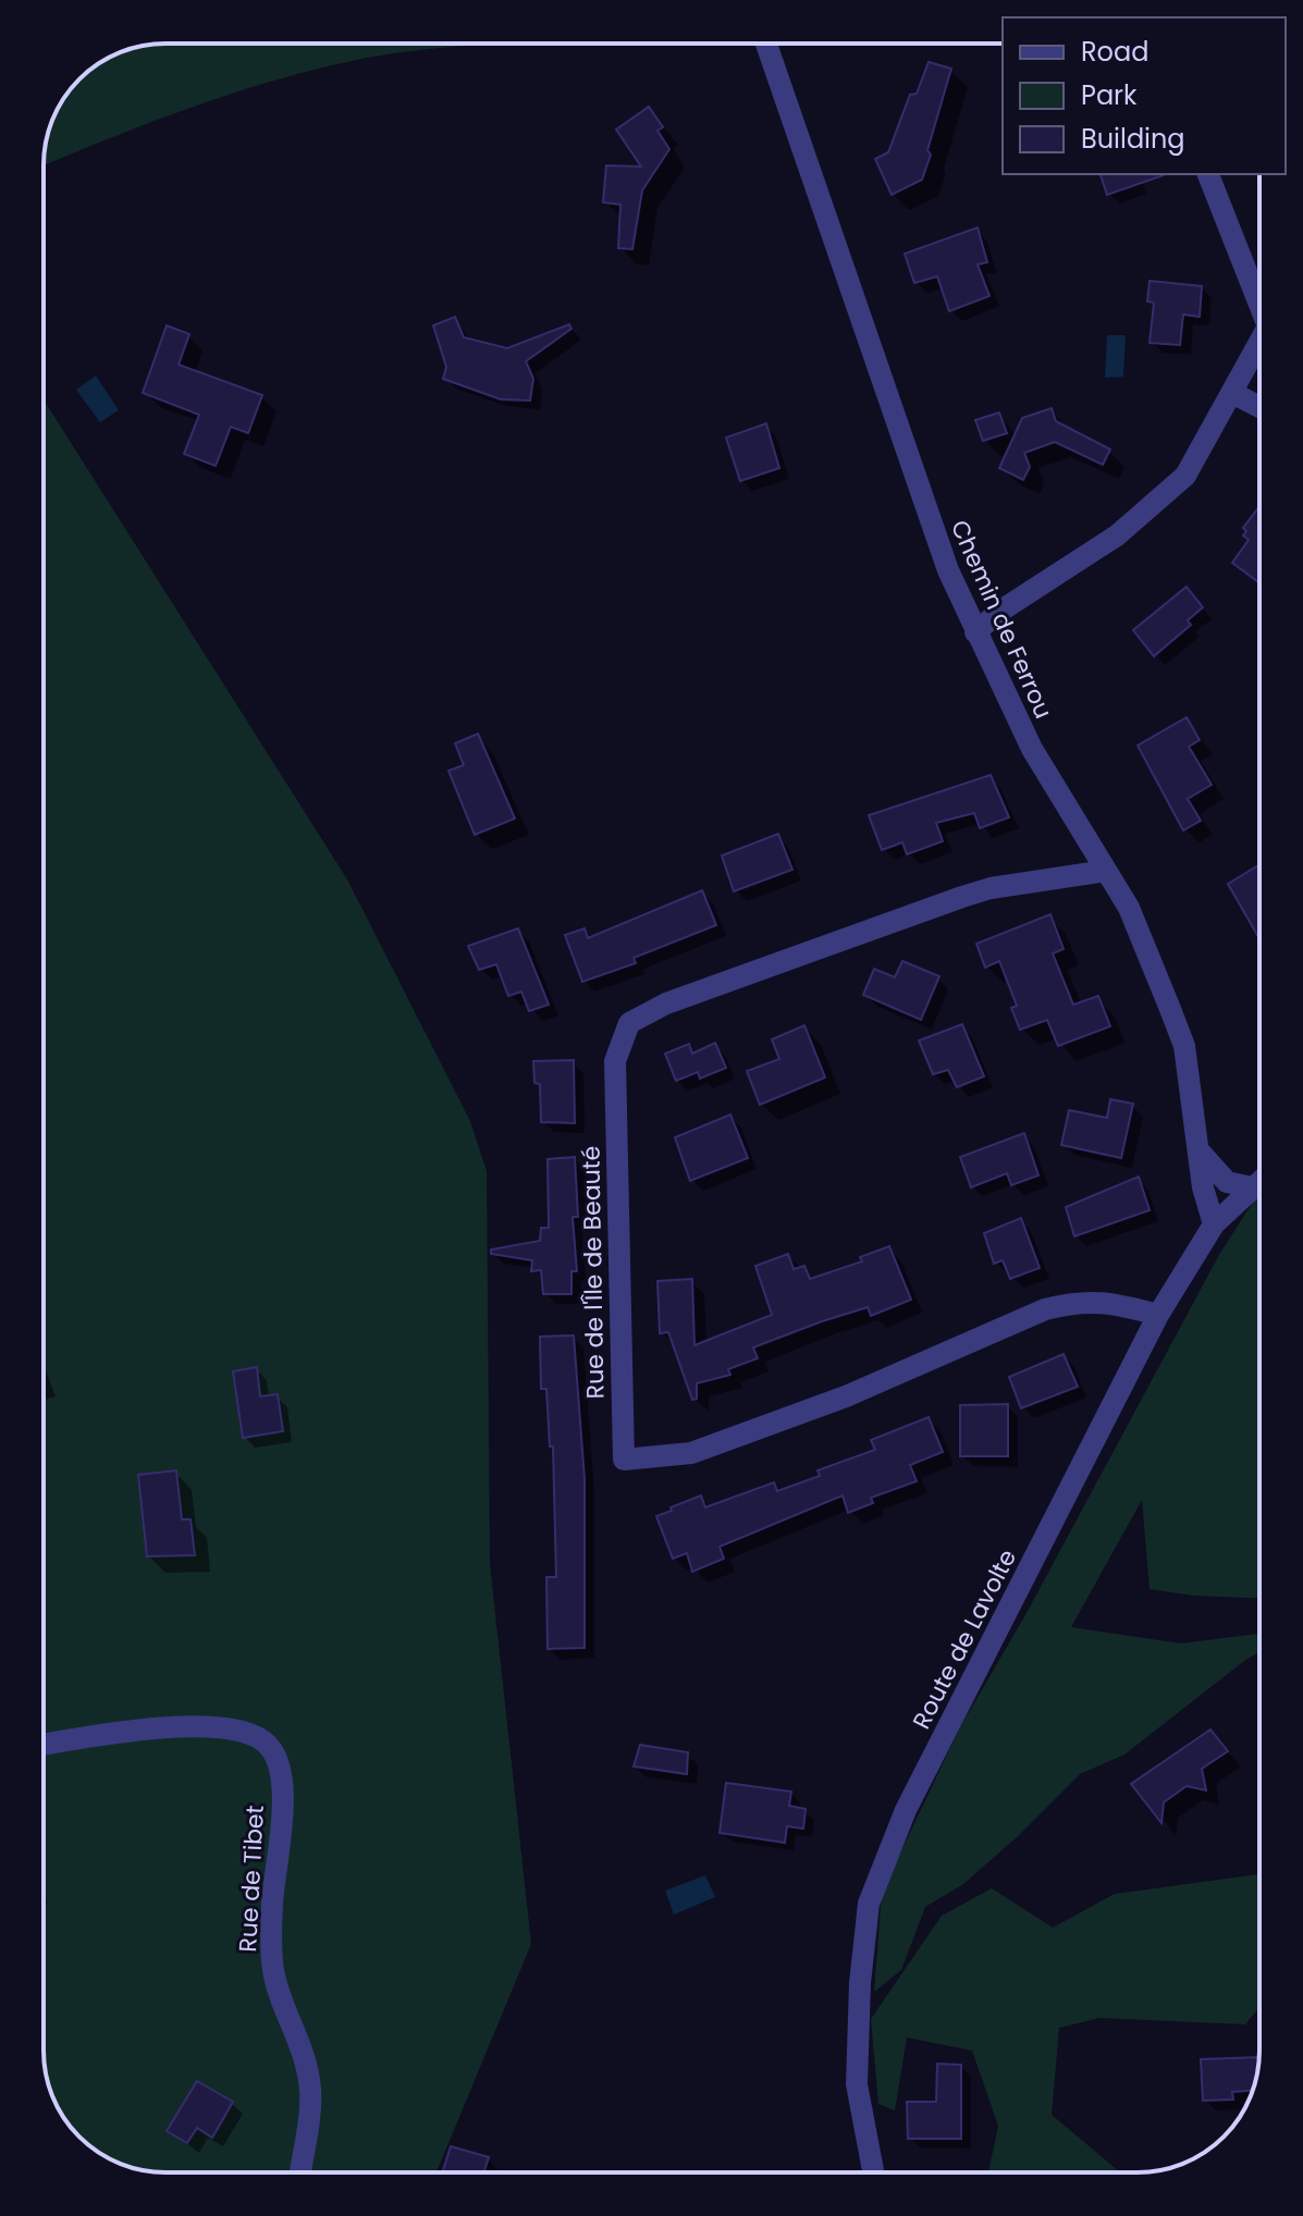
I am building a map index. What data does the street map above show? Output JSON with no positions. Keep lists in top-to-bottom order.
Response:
{
  "streets": {
    "street": [
      "Chemin de Ferrou",
      "Rue de l'Île de Beauté",
      "Route de Lavolte",
      "Rue de Tibet"
    ]
  },
  "crossings": [
    ["Chemin de Ferrou", "Rue de l'Île de Beauté"],
    ["Chemin de Ferrou", "Route de Lavolte"],
    ["Rue de l'Île de Beauté", "Route de Lavolte"]
  ],
  "legend": ["Road", "Park", "Building"]
}
